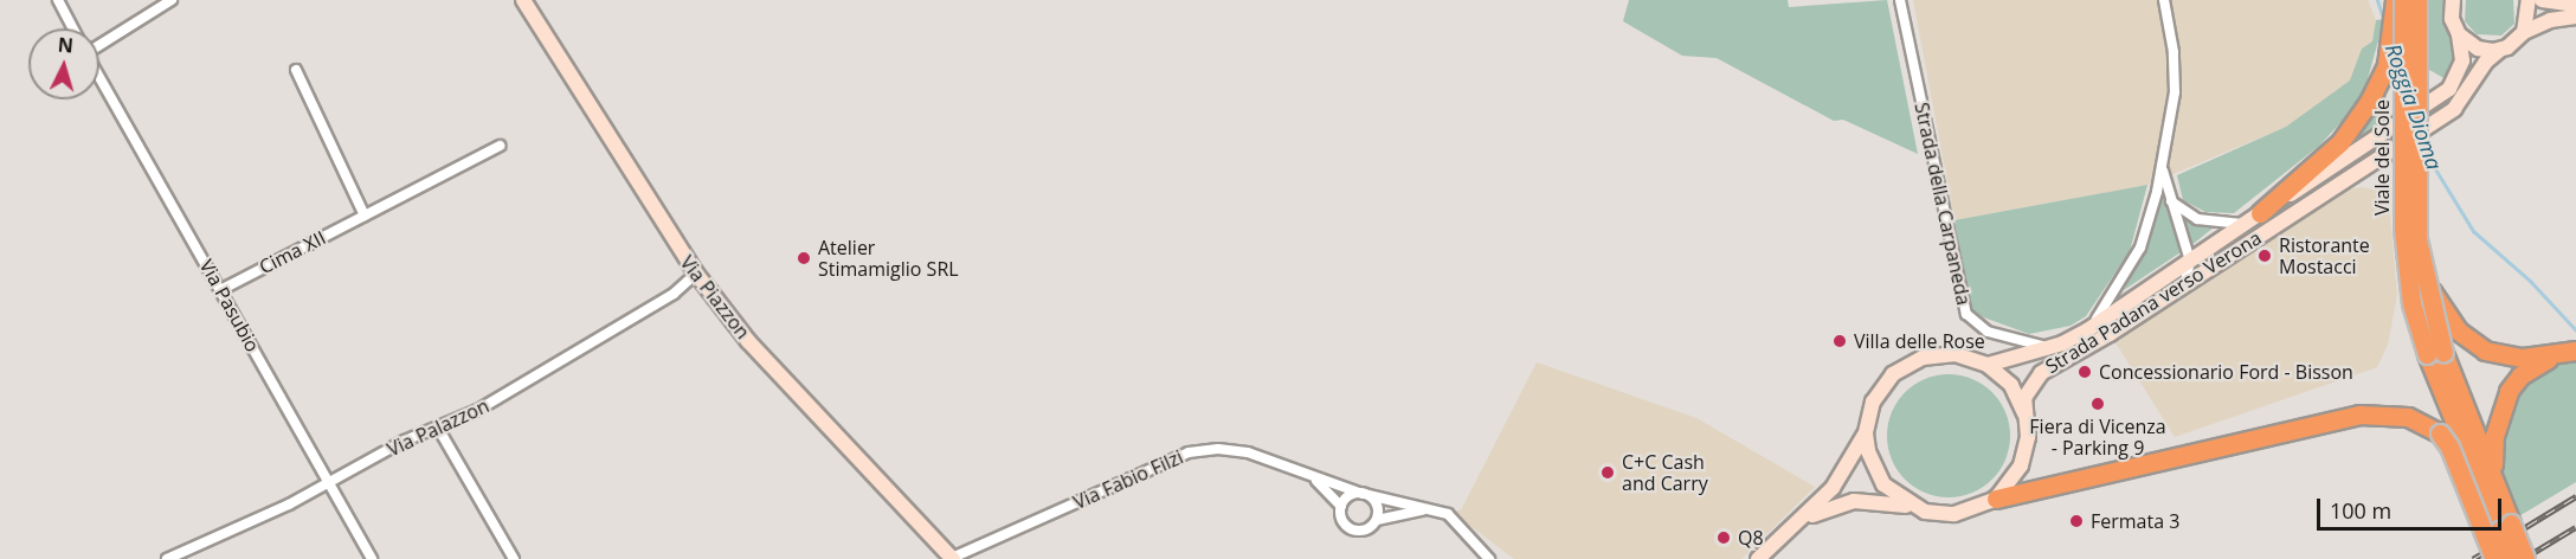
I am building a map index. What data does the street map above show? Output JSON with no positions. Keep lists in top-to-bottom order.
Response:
{
  "streets": {
    "highway": ["Viale del Sole"],
    "main road": ["Via Piazzon", "Strada Padana verso Verona"],
    "street": [
      "Strada della Carpaneda",
      "Cima XII",
      "Via Pasubio",
      "Via Palazzon",
      "Via Fabio Filzi"
    ]
  },
  "crossings": [
    ["Strada della Carpaneda", "Strada Padana verso Verona"],
    ["Cima XII", "Via Pasubio"],
    ["Via Piazzon", "Via Palazzon"],
    ["Via Piazzon", "Via Fabio Filzi"],
    ["Via Pasubio", "Via Palazzon"]
  ],
  "water": ["Roggia Dioma"],
  "places": [
    "Ristorante Mostacci",
    "Atelier Stimamiglio SRL",
    "Villa delle Rose",
    "Concessionario Ford - Bisson",
    "Fiera di Vicenza - Parking 9",
    "C+C Cash and Carry",
    "Fermata 3",
    "Q8"
  ],
  "scale_bar": "100 m",
  "north": "top"
}
